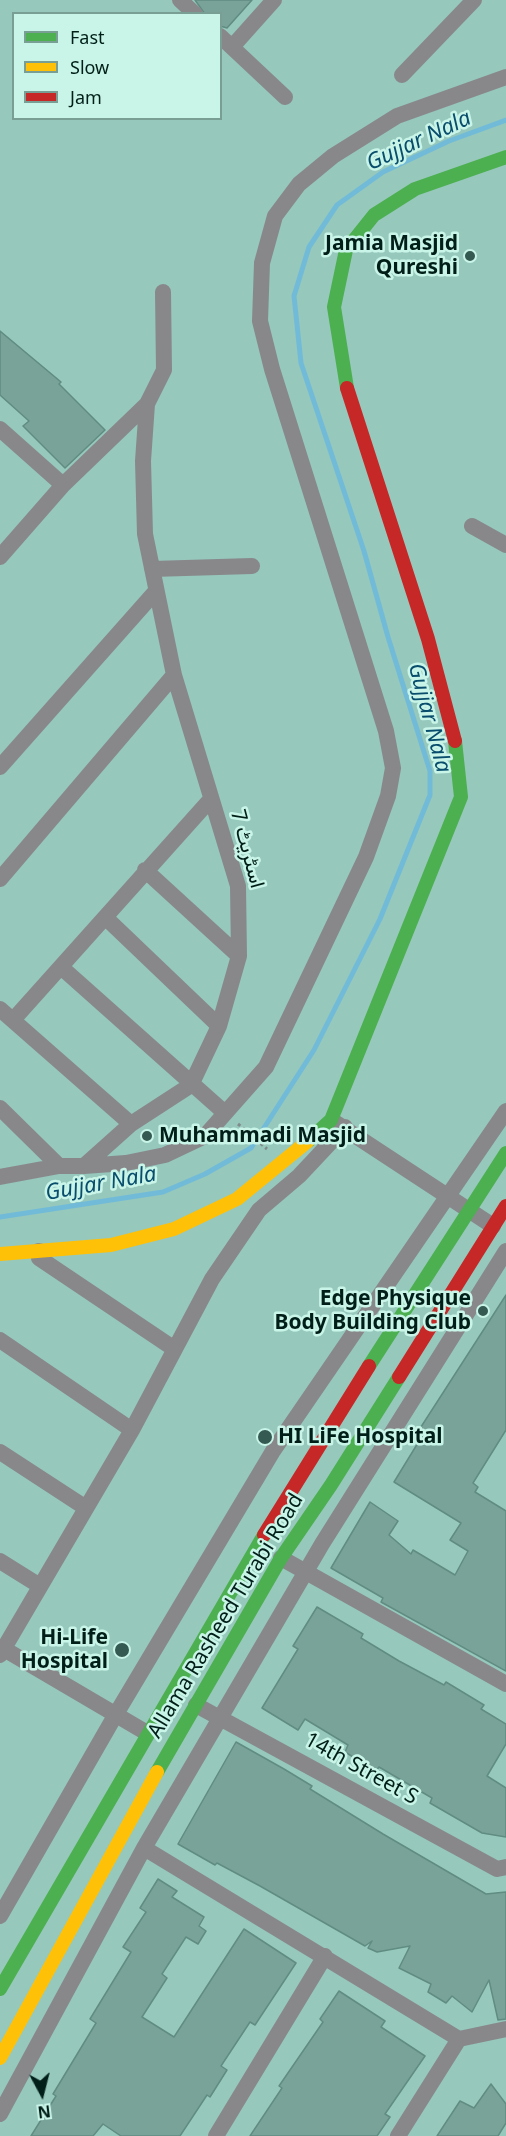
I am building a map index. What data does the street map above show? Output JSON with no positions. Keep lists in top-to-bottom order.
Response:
{
  "streets": {
    "main road": ["Allama Rasheed Turabi Road"],
    "street": ["اسٹریٹ 7", "14th Street S"]
  },
  "crossings": [
    ["Allama Rasheed Turabi Road", "14th Street S"]
  ],
  "water": ["Gujjar Nala"],
  "places": [
    "Jamia Masjid Qureshi",
    "Muhammadi Masjid",
    "Edge Physique Body Building Club",
    "HI LiFe Hospital",
    "Hi-Life Hospital"
  ],
  "legend": ["Fast", "Slow", "Jam"],
  "north": "bottom"
}
